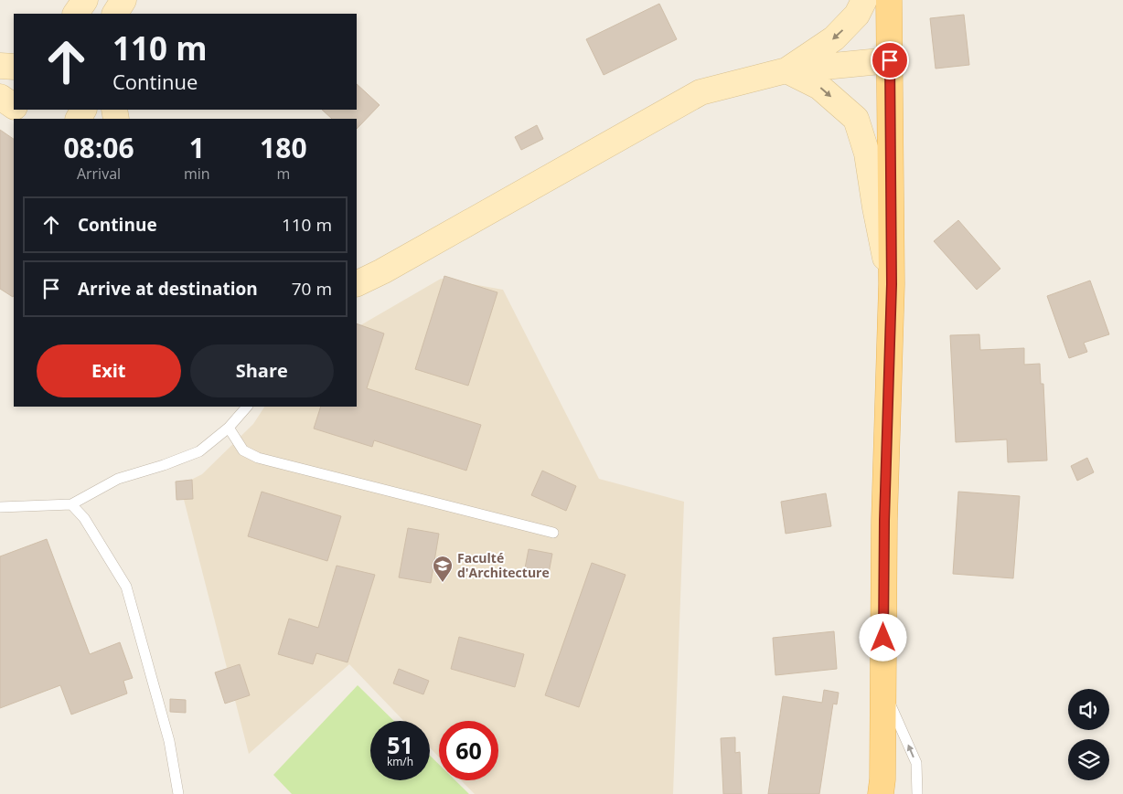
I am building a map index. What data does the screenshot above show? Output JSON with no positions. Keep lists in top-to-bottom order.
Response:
{
  "places": {
    "school or university": ["Faculté d'Architecture"]
  },
  "page": {
    "turn": ["110 m", "Continue"],
    "eta": [
      "08:06",
      "Arrival",
      "1",
      "min",
      "180",
      "m"
    ],
    "list": [
      {
        "name": "Continue",
        "value": "110 m"
      },
      {
        "name": "Arrive at destination",
        "value": "70 m"
      }
    ],
    "buttons": ["Exit", "Share"],
    "speed": "51 km/h",
    "limit": "60"
  }
}
